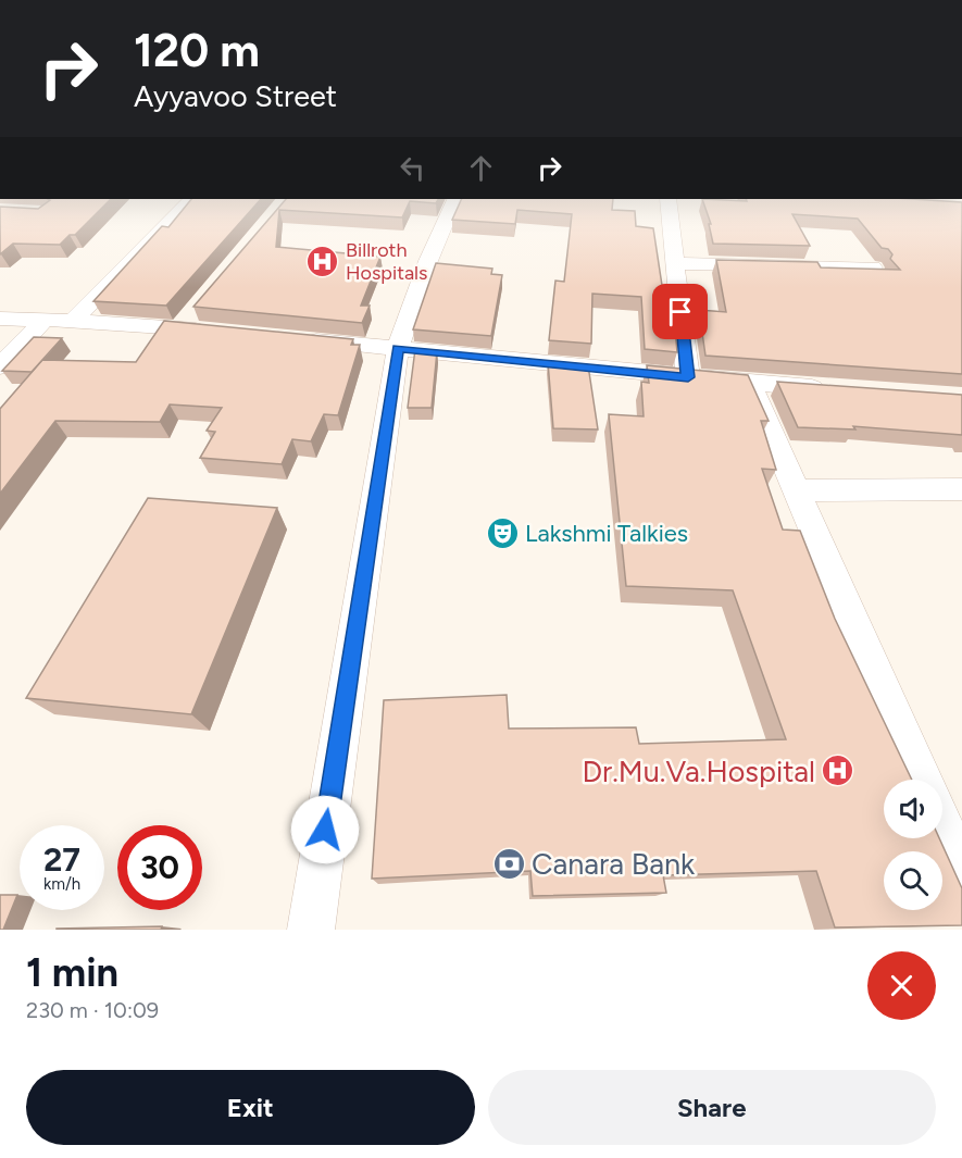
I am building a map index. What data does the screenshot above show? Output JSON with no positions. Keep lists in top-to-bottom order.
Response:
{
  "places": {
    "hospital": ["Billroth Hospitals", "Dr.Mu.Va.Hospital"],
    "theatre": ["Lakshmi Talkies"],
    "bank": ["Canara Bank"]
  },
  "page": {
    "turn": ["120 m", "Ayyavoo Street"],
    "speed": "27 km/h",
    "limit": "30",
    "heading": ["1 min", "230 m · 10:09"],
    "buttons": ["Exit", "Share"]
  }
}
